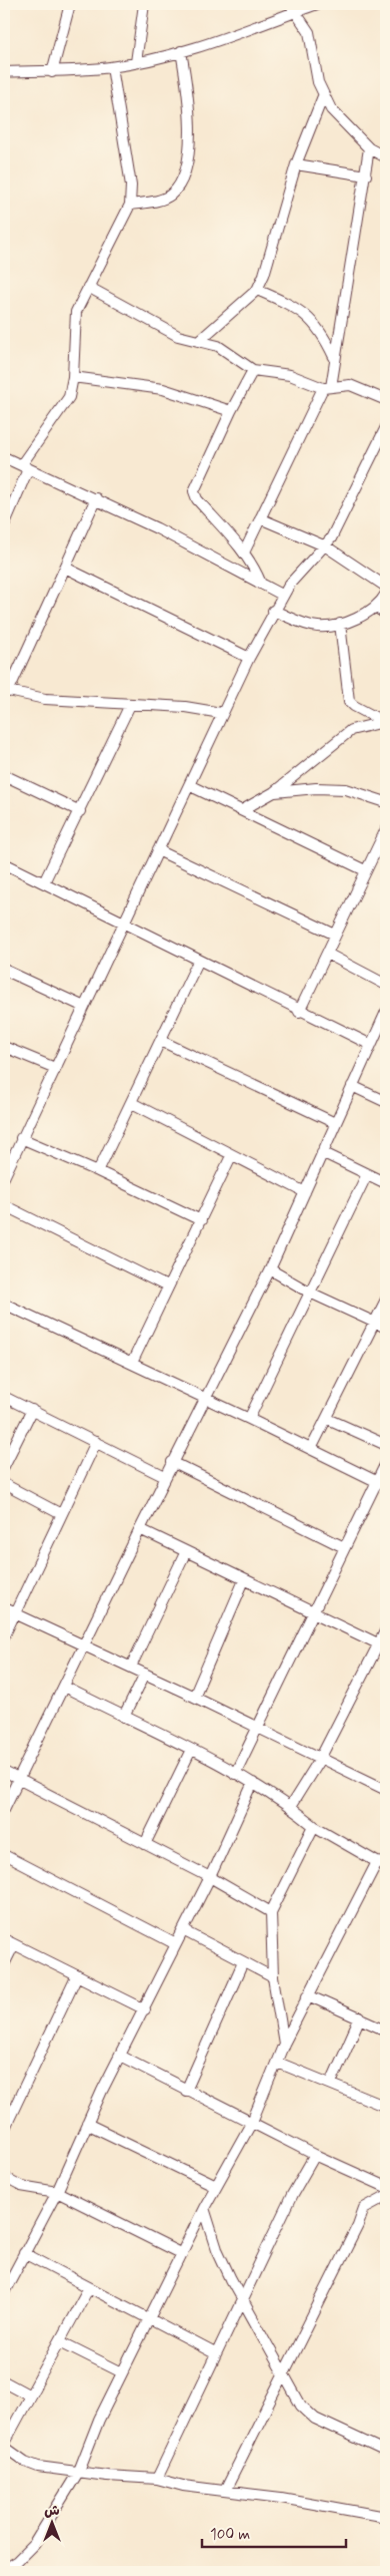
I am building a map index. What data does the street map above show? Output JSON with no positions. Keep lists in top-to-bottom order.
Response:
{
  "scale_bar": "100 m",
  "north": "top"
}
